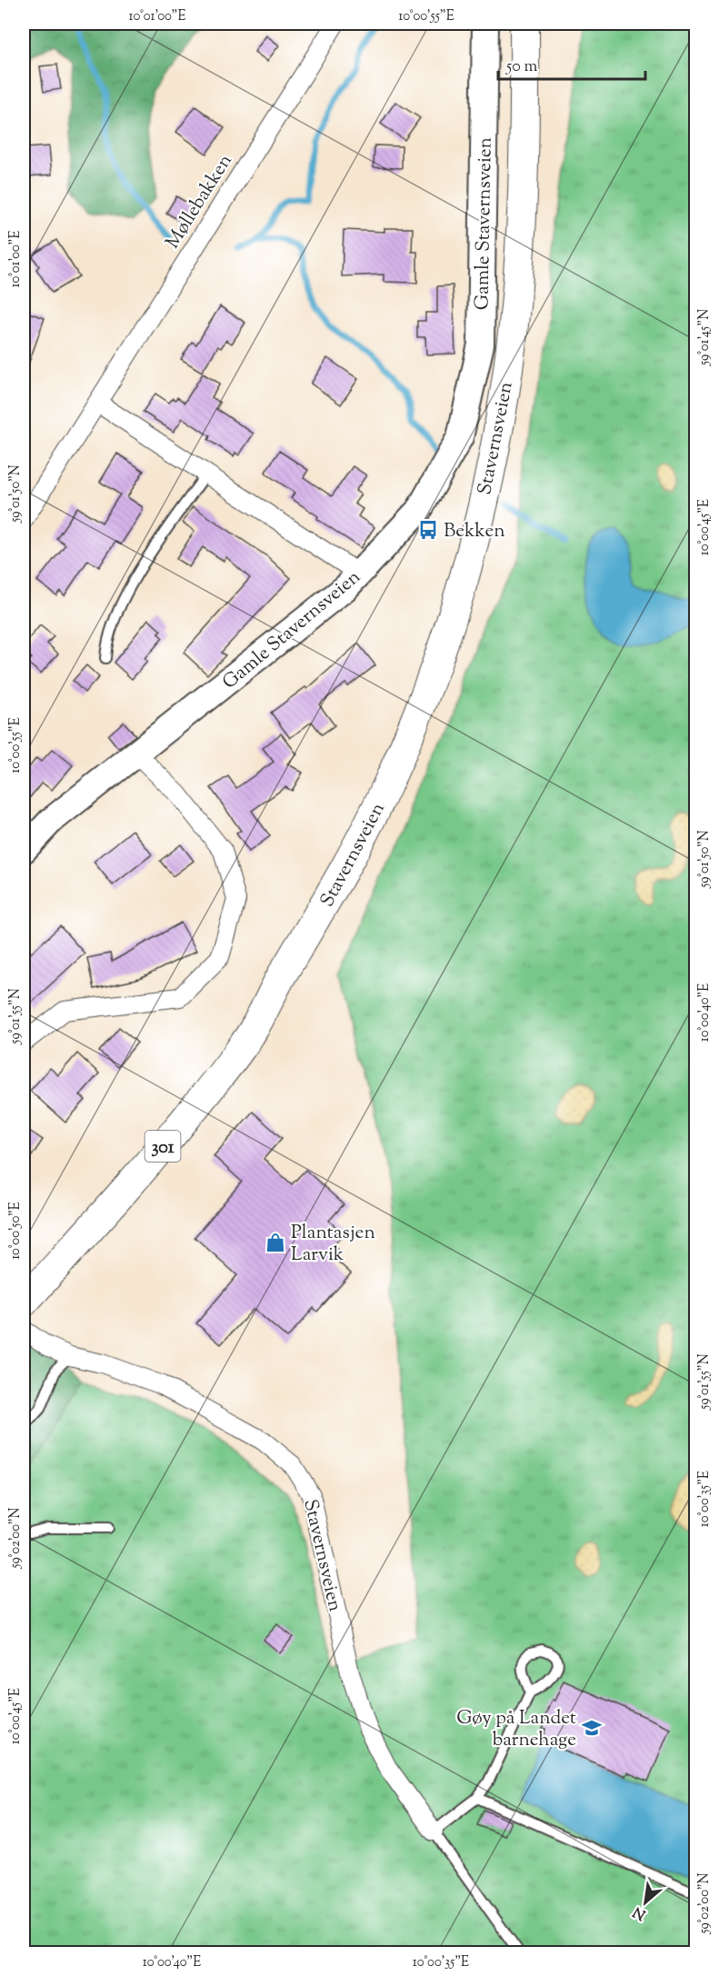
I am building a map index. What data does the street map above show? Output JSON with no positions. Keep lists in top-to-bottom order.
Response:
{
  "streets": {
    "main road": ["Stavernsveien", "301"],
    "street": ["Møllebakken", "Gamle Stavernsveien"]
  },
  "places": {
    "bus stop": ["Bekken"],
    "shop": ["Plantasjen Larvik"],
    "school or university": ["Gøy på Landet barnehage"]
  },
  "scale_bar": "50 m",
  "north": "bottom left",
  "coordinates": [
    "10°01'00\"E",
    "10°00'55\"E",
    "59°01'45\"N",
    "59°01'50\"N",
    "10°00'45\"E",
    "10°00'40\"E",
    "59°01'55\"N",
    "10°00'50\"E",
    "10°00'35\"E",
    "59°02'00\"N"
  ]
}
